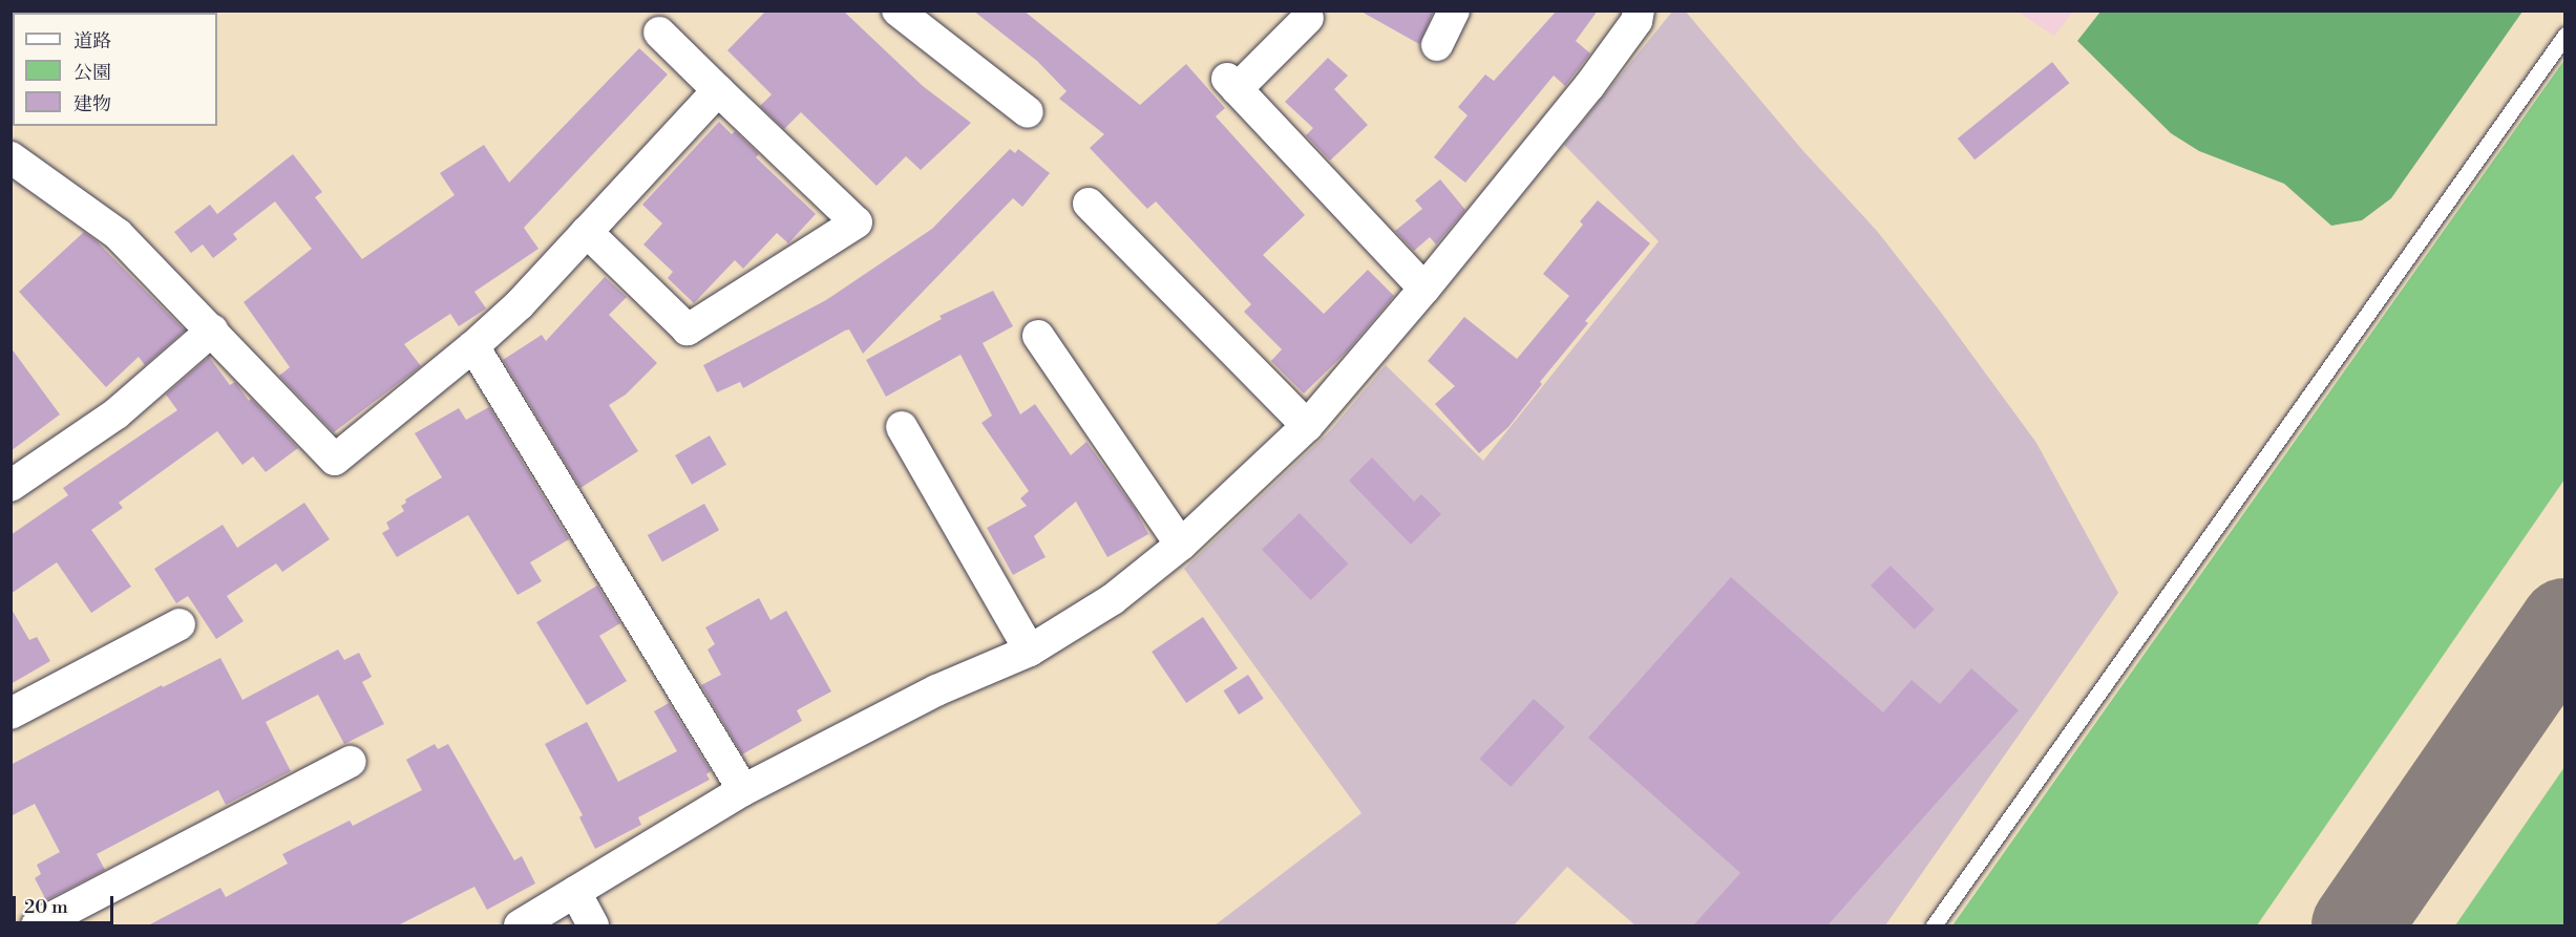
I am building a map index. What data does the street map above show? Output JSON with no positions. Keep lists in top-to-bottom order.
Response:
{
  "legend": ["道路", "公園", "建物"],
  "scale_bar": "20 m"
}
